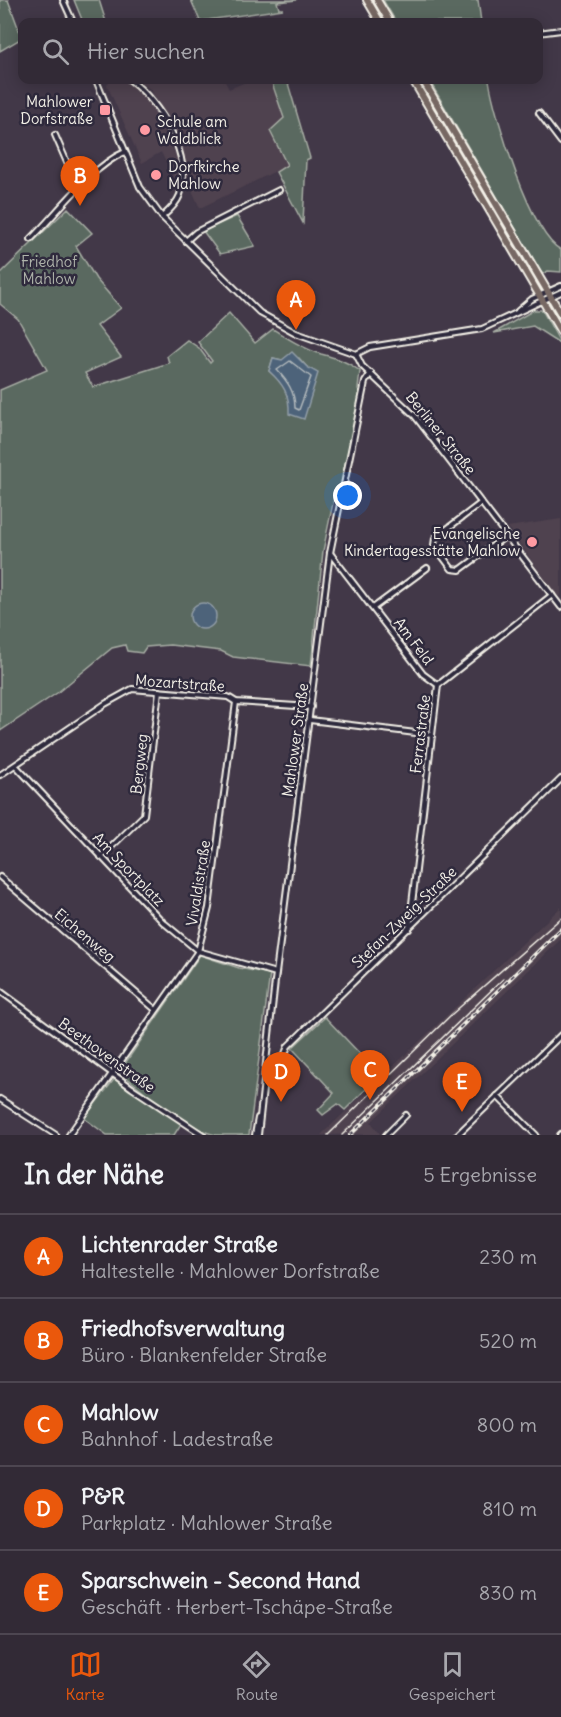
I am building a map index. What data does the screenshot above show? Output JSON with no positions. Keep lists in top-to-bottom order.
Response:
{
  "streets": {
    "street": [
      "Berliner Straße",
      "Am Feld",
      "Mozartstraße",
      "Ferrastraße",
      "Mahlower Straße",
      "Bergweg",
      "Am Sportplatz",
      "Vivaldistraße",
      "Stefan-Zweig-Straße",
      "Eichenweg",
      "Beethovenstraße"
    ]
  },
  "crossings": [
    ["Berliner Straße", "Ferrastraße"],
    ["Berliner Straße", "Mahlower Straße"],
    ["Am Feld", "Ferrastraße"],
    ["Am Feld", "Mahlower Straße"],
    ["Mozartstraße", "Mahlower Straße"],
    ["Mozartstraße", "Bergweg"],
    ["Mozartstraße", "Am Sportplatz"],
    ["Mozartstraße", "Vivaldistraße"],
    ["Ferrastraße", "Stefan-Zweig-Straße"],
    ["Mahlower Straße", "Am Sportplatz"],
    ["Mahlower Straße", "Stefan-Zweig-Straße"],
    ["Bergweg", "Am Sportplatz"],
    ["Am Sportplatz", "Vivaldistraße"],
    ["Vivaldistraße", "Eichenweg"],
    ["Vivaldistraße", "Beethovenstraße"]
  ],
  "parks": ["Friedhof Mahlow"],
  "places": {
    "transit": ["Mahlower Dorfstraße"],
    "other": ["Schule am Waldblick", "Dorfkirche Mahlow", "Evangelische Kindertagesstätte Mahlow"]
  },
  "page": {
    "search": "Hier suchen",
    "pins": [
      "B",
      "A",
      "C",
      "D",
      "E"
    ],
    "heading": ["In der Nähe", "5 Ergebnisse"],
    "list": [
      {
        "mark": "A",
        "name": "Lichtenrader Straße",
        "note": "Haltestelle · Mahlower Dorfstraße",
        "value": "230 m"
      },
      {
        "mark": "B",
        "name": "Friedhofsverwaltung",
        "note": "Büro · Blankenfelder Straße",
        "value": "520 m"
      },
      {
        "mark": "C",
        "name": "Mahlow",
        "note": "Bahnhof · Ladestraße",
        "value": "800 m"
      },
      {
        "mark": "D",
        "name": "P&R",
        "note": "Parkplatz · Mahlower Straße",
        "value": "810 m"
      },
      {
        "mark": "E",
        "name": "Sparschwein - Second Hand",
        "note": "Geschäft · Herbert-Tschäpe-Straße",
        "value": "830 m"
      }
    ],
    "nav": ["Karte", "Route", "Gespeichert"]
  }
}
